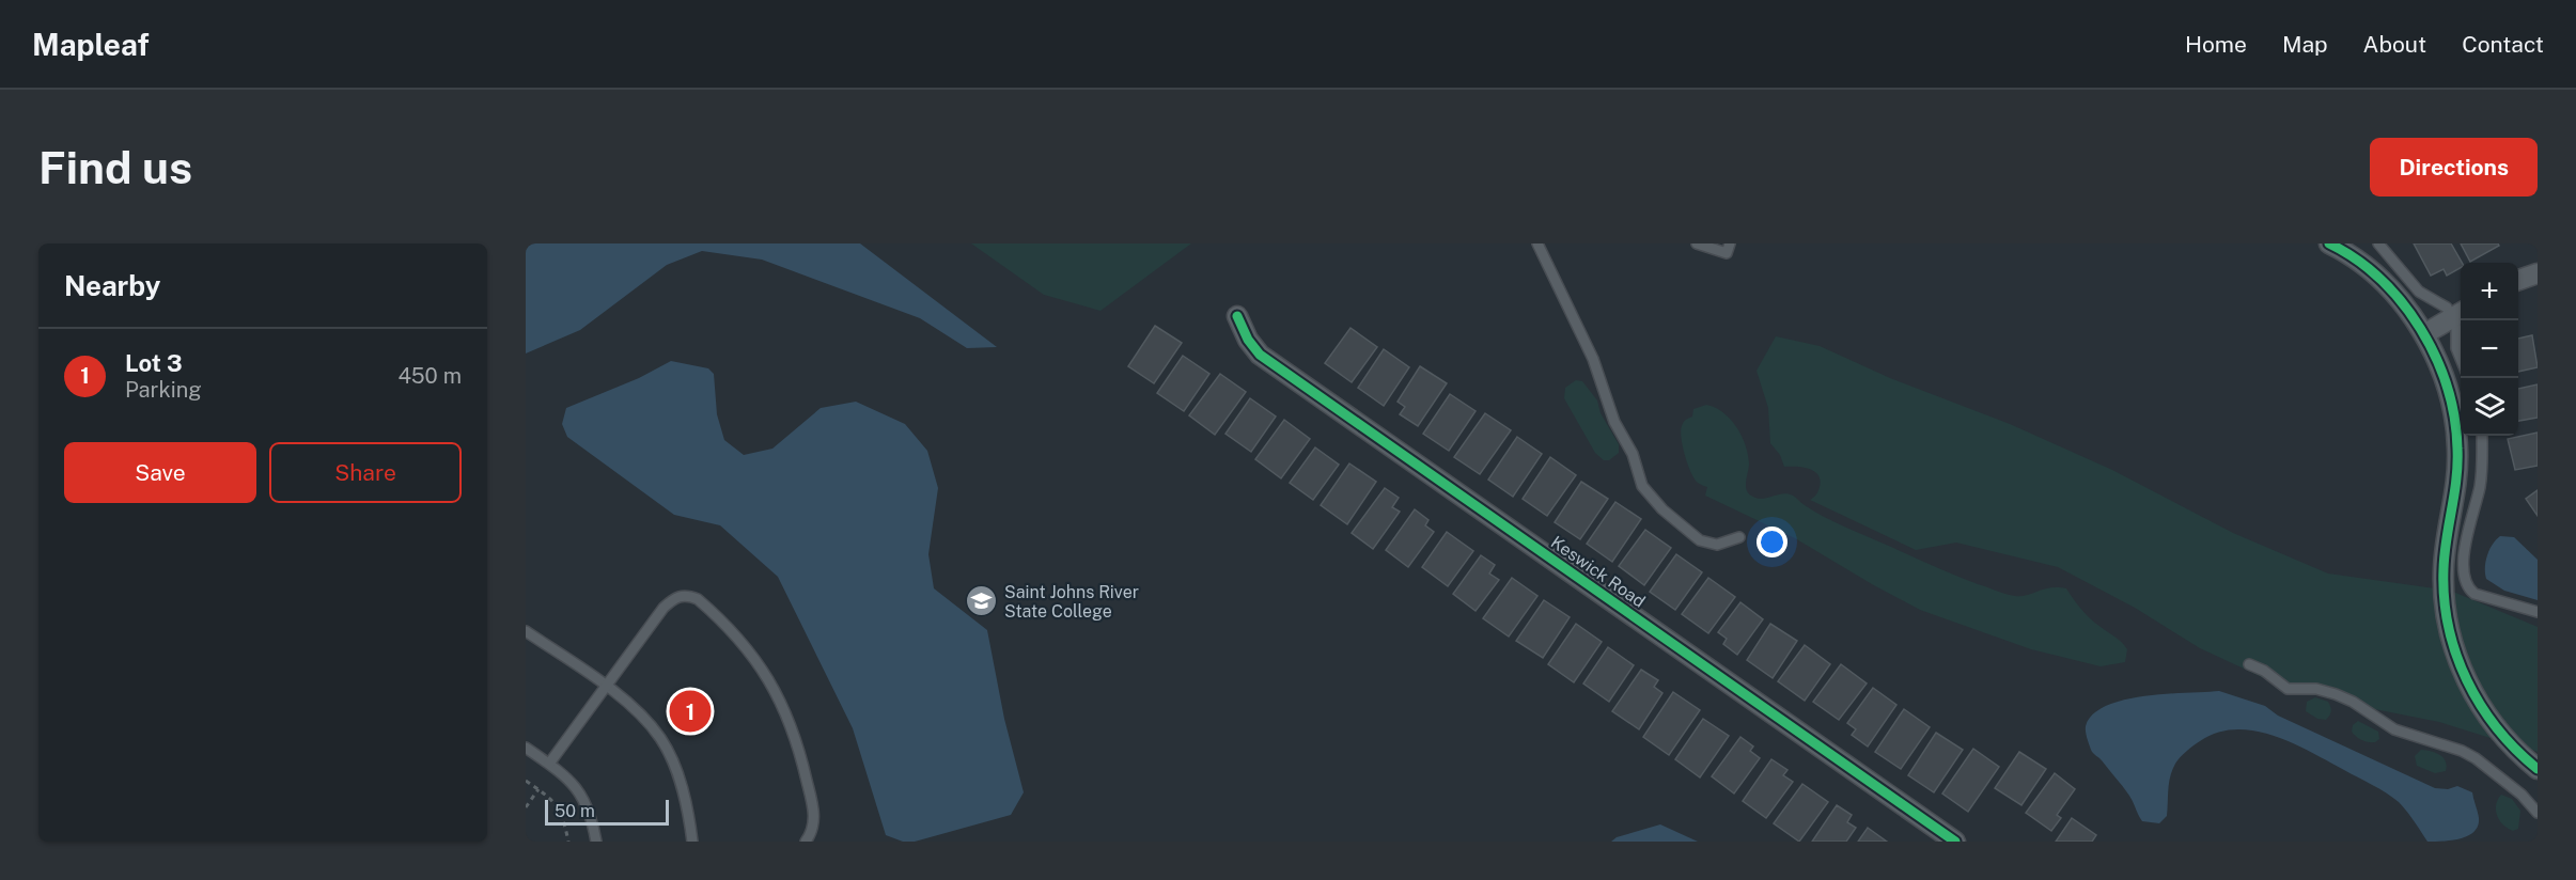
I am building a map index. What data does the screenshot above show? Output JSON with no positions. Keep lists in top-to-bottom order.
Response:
{
  "streets": {
    "street": ["Keswick Road"]
  },
  "places": {
    "school or university": ["Saint Johns River State College"]
  },
  "scale_bar": "50 m",
  "page": {
    "header": "Mapleaf",
    "nav": [
      "Home",
      "Map",
      "About",
      "Contact"
    ],
    "buttons": [
      "Directions",
      ["Save", "Share"]
    ],
    "title": "Find us",
    "heading": "Nearby",
    "map_buttons": ["+", "−"],
    "list": [
      {
        "mark": "1",
        "name": "Lot 3",
        "note": "Parking",
        "value": "450 m"
      }
    ],
    "pins": "1",
    "scale": "50 m"
  }
}
